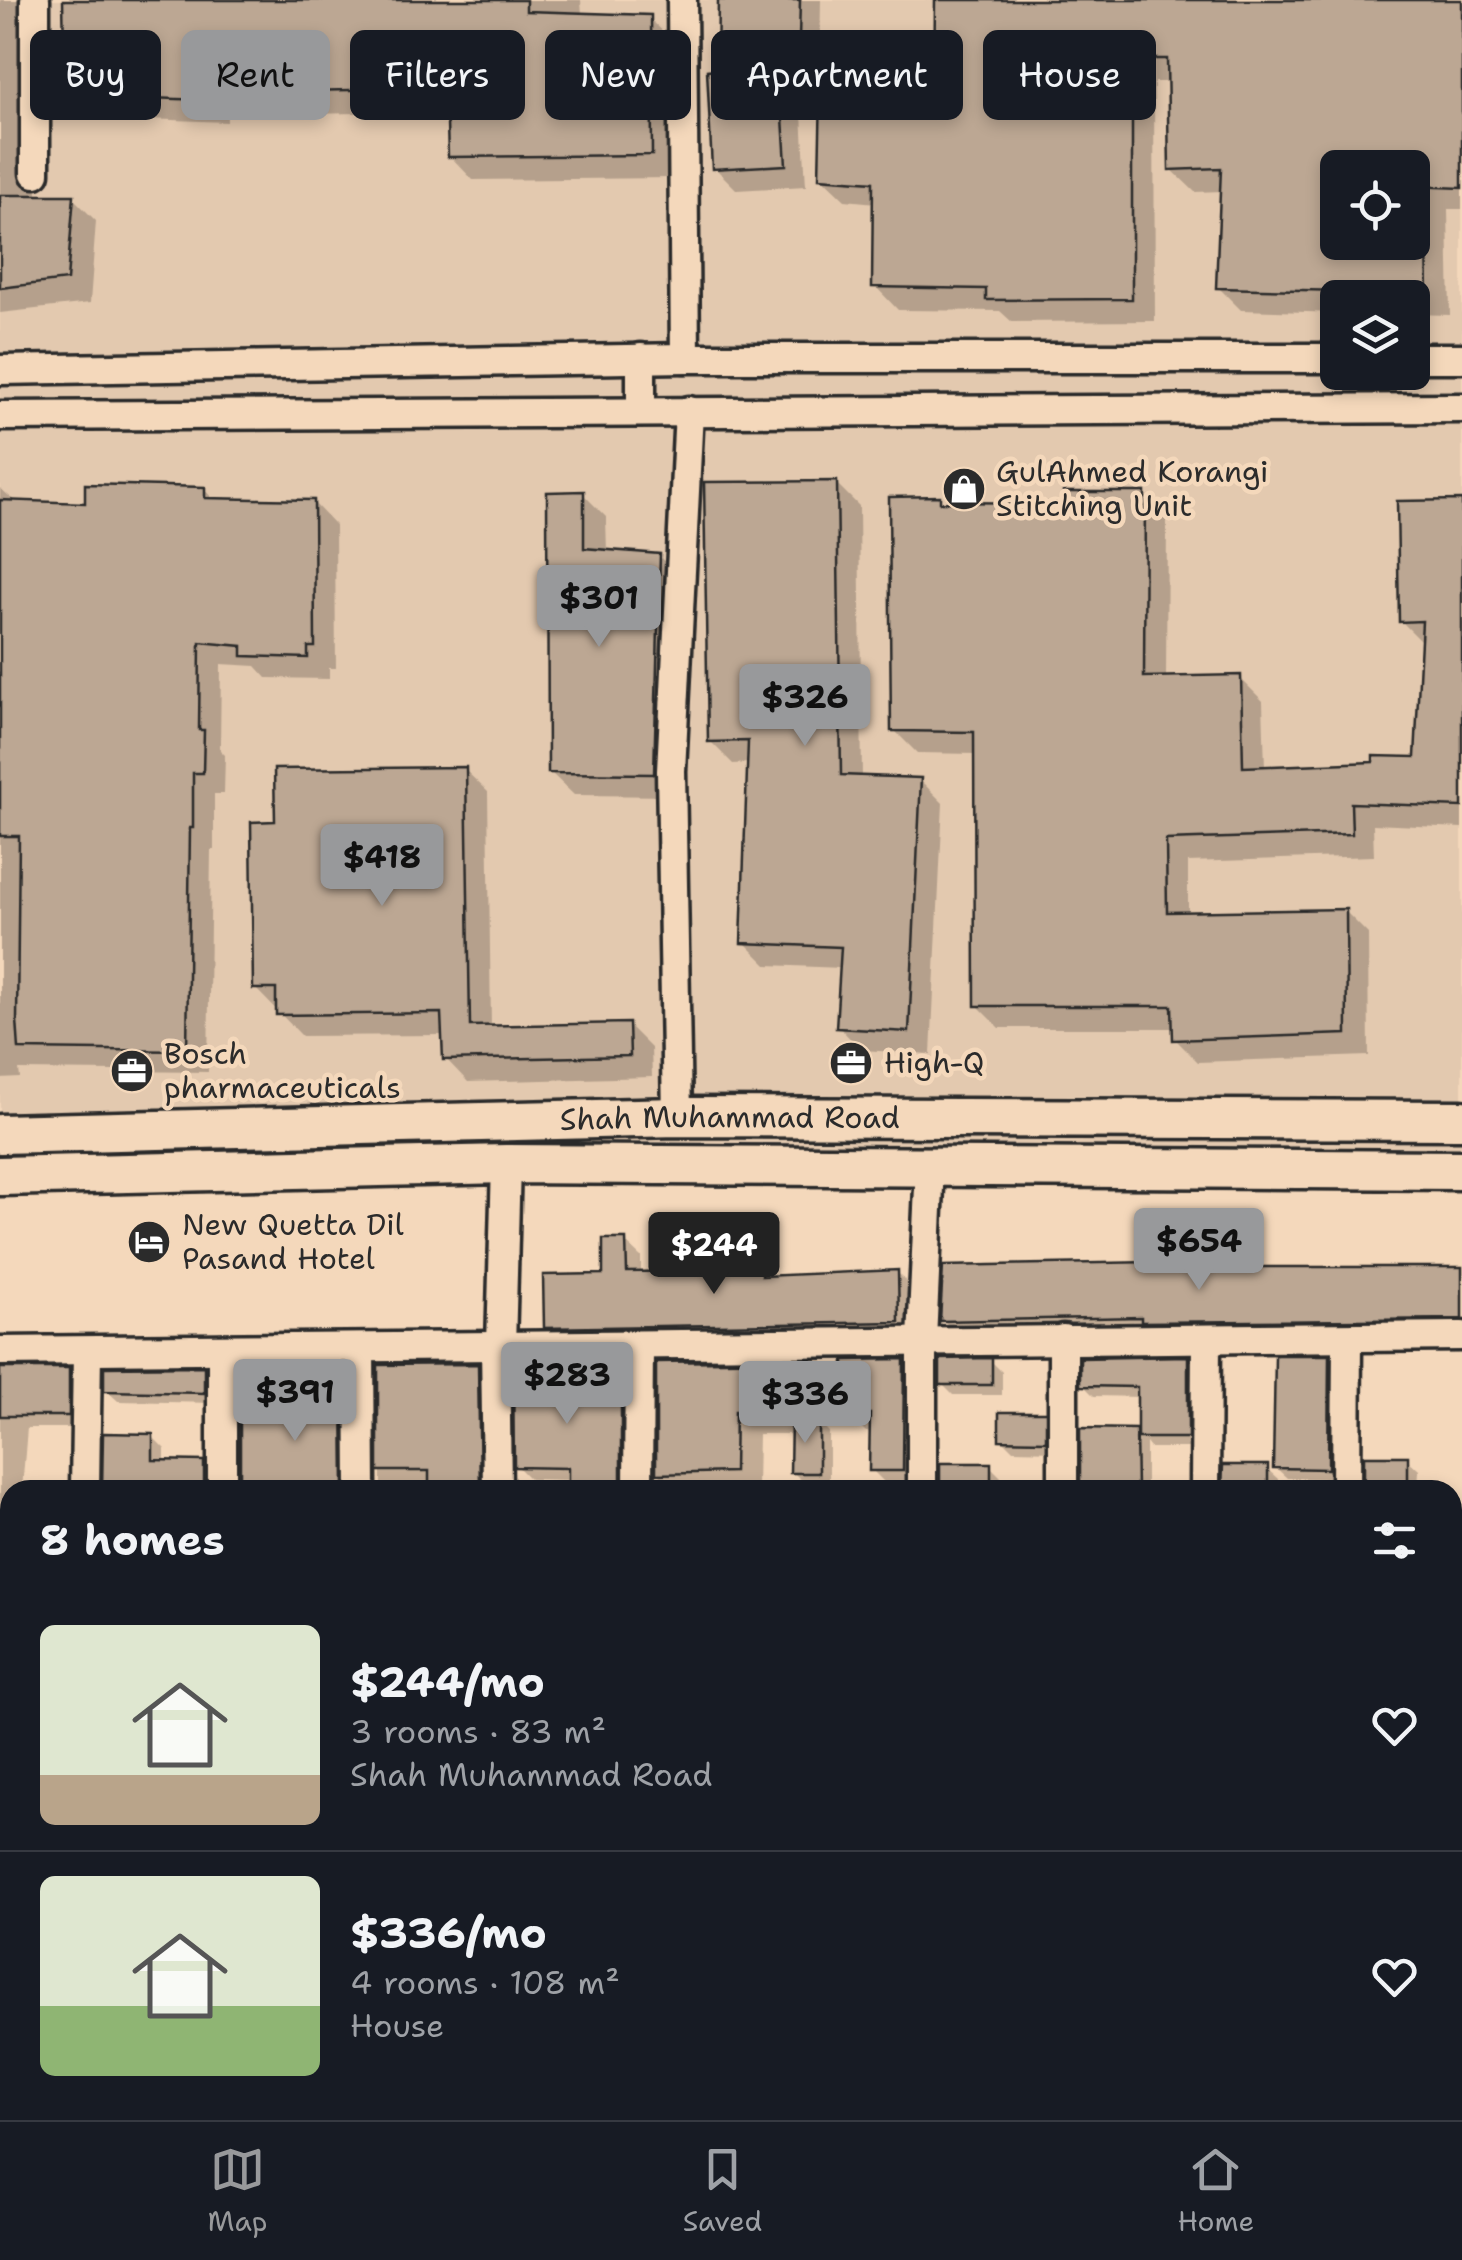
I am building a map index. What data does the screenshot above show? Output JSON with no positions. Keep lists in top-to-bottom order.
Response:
{
  "streets": {
    "main road": ["Shah Muhammad Road"]
  },
  "places": {
    "shop": ["GulAhmed Korangi Stitching Unit"],
    "office": ["High-Q", "Bosch pharmaceuticals"],
    "hotel": ["New Quetta Dil Pasand Hotel"]
  },
  "page": {
    "chip": [
      "Buy",
      "Rent",
      "Filters",
      "New",
      "Apartment",
      "House"
    ],
    "price": [
      "$301",
      "$326",
      "$418",
      "$654",
      "$244",
      "$283",
      "$391",
      "$336"
    ],
    "heading": "8 homes",
    "list": [
      {
        "name": "$244/mo",
        "note": "3 rooms · 83 m² · Shah Muhammad Road"
      },
      {
        "name": "$336/mo",
        "note": "4 rooms · 108 m² · House"
      }
    ],
    "tabs": ["Map", "Saved", "Home"]
  }
}
